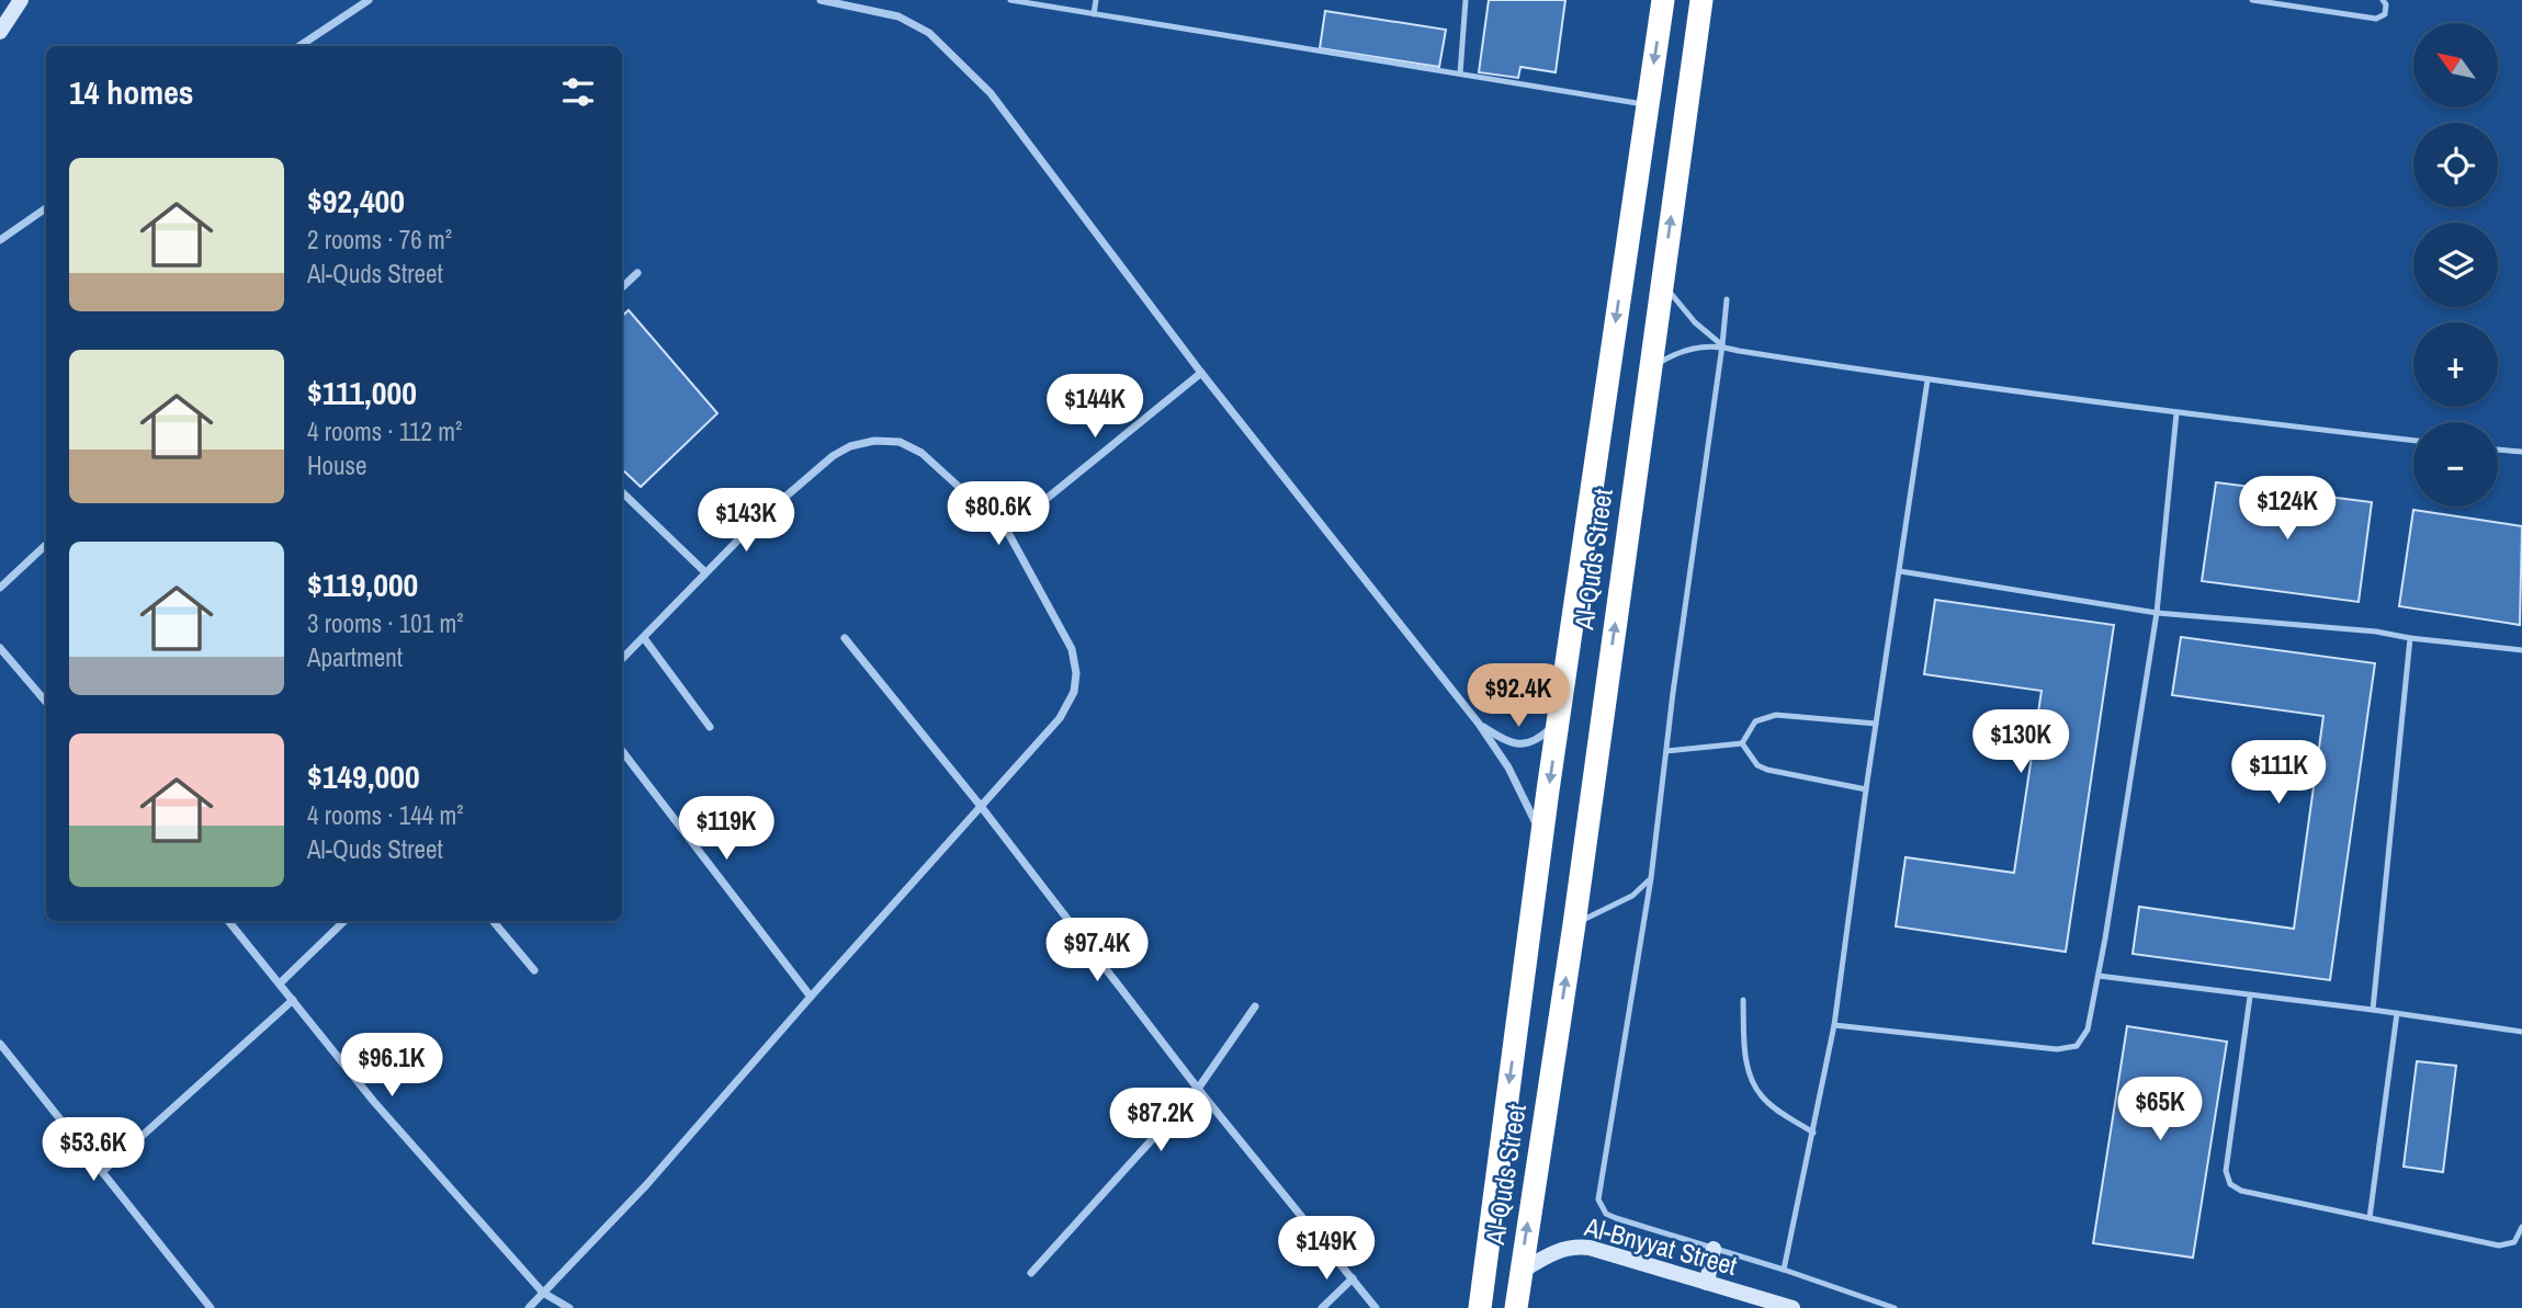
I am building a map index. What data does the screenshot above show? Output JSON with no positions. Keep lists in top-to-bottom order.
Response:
{
  "streets": {
    "highway": ["Al-Quds Street"],
    "main road": ["Al-Bnyyat Street"]
  },
  "crossings": [
    ["Al-Quds Street", "Al-Bnyyat Street"]
  ],
  "north": "top left",
  "page": {
    "map_buttons": ["+", "−"],
    "heading": "14 homes",
    "list": [
      {
        "name": "$92,400",
        "note": "2 rooms · 76 m² · Al-Quds Street"
      },
      {
        "name": "$111,000",
        "note": "4 rooms · 112 m² · House"
      },
      {
        "name": "$119,000",
        "note": "3 rooms · 101 m² · Apartment"
      },
      {
        "name": "$149,000",
        "note": "4 rooms · 144 m² · Al-Quds Street"
      }
    ],
    "price": [
      "$144K",
      "$124K",
      "$80.6K",
      "$143K",
      "$92.4K",
      "$130K",
      "$111K",
      "$119K",
      "$97.4K",
      "$96.1K",
      "$65K",
      "$87.2K",
      "$53.6K",
      "$149K"
    ]
  }
}
